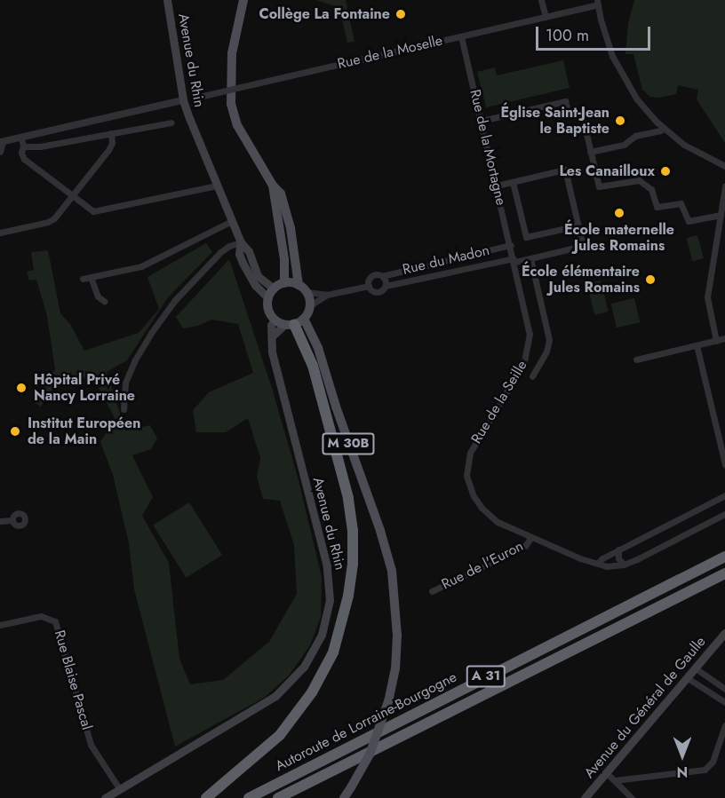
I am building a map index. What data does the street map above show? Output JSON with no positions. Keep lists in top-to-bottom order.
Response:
{
  "streets": {
    "highway": ["A 31", "Autoroute de Lorraine-Bourgogne"],
    "main road": ["Avenue du Rhin", "M 30B", "Avenue du Général de Gaulle"],
    "street": [
      "Rue de la Moselle",
      "Rue de la Mortagne",
      "Rue du Madon",
      "Rue de la Seille",
      "Rue de l'Euron",
      "Rue Blaise Pascal"
    ]
  },
  "crossings": [
    ["Rue de la Moselle", "Avenue du Rhin"],
    ["Rue de la Moselle", "Rue de la Mortagne"],
    ["Avenue du Rhin", "M 30B"],
    ["Avenue du Rhin", "Rue Blaise Pascal"],
    ["Rue de la Mortagne", "Rue du Madon"],
    ["Rue de la Mortagne", "Rue de la Seille"],
    ["Rue du Madon", "Rue de la Seille"],
    ["Rue de la Seille", "Rue de l'Euron"]
  ],
  "places": [
    "Collège La Fontaine",
    "Église Saint-Jean le Baptiste",
    "Les Canailloux",
    "École maternelle Jules Romains",
    "École élémentaire Jules Romains",
    "Hôpital Privé Nancy Lorraine",
    "Institut Européen de la Main"
  ],
  "scale_bar": "100 m",
  "north": "bottom"
}
